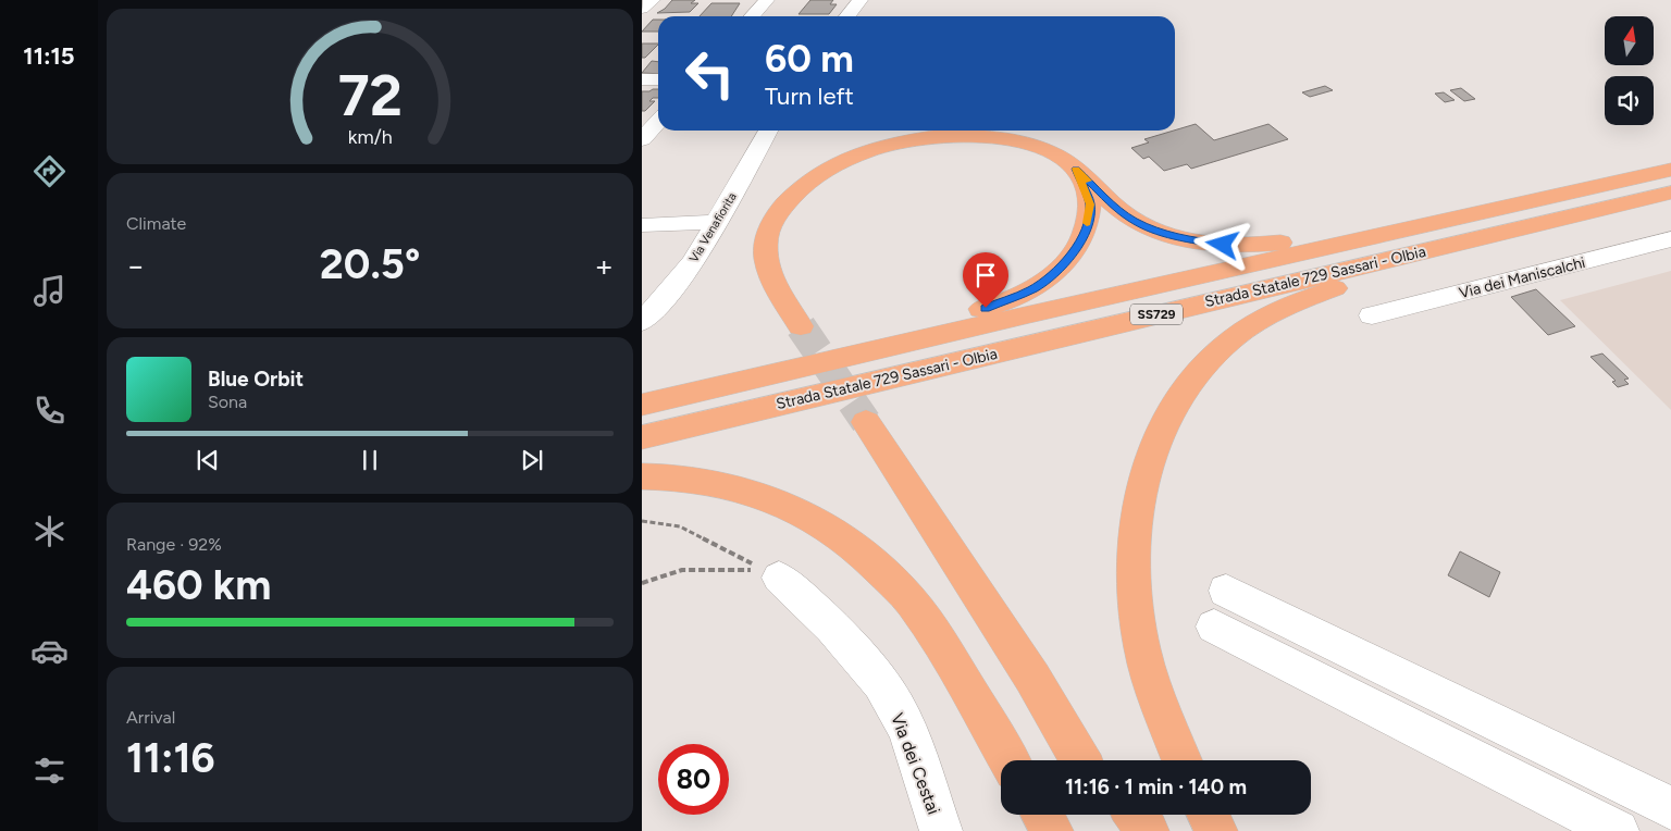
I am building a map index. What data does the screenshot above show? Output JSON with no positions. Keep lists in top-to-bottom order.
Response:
{
  "streets": {
    "highway": ["Strada Statale 729 Sassari - Olbia", "SS729"],
    "street": ["Via Venafiorita", "Via dei Maniscalchi", "Via dei Cestai"]
  },
  "north": "top",
  "page": {
    "tabs": "11:15",
    "turn": ["60 m", "Turn left"],
    "tile": [
      "Climate",
      ["Range · 92%", "460 km"],
      ["Arrival", "11:16"]
    ],
    "heat": ["−", "20.5°", "+"],
    "song": ["Blue Orbit", "Sona"],
    "limit": "80",
    "trip": "11:16 · 1 min · 140 m",
    "gauge": ["72", "km/h"]
  }
}
